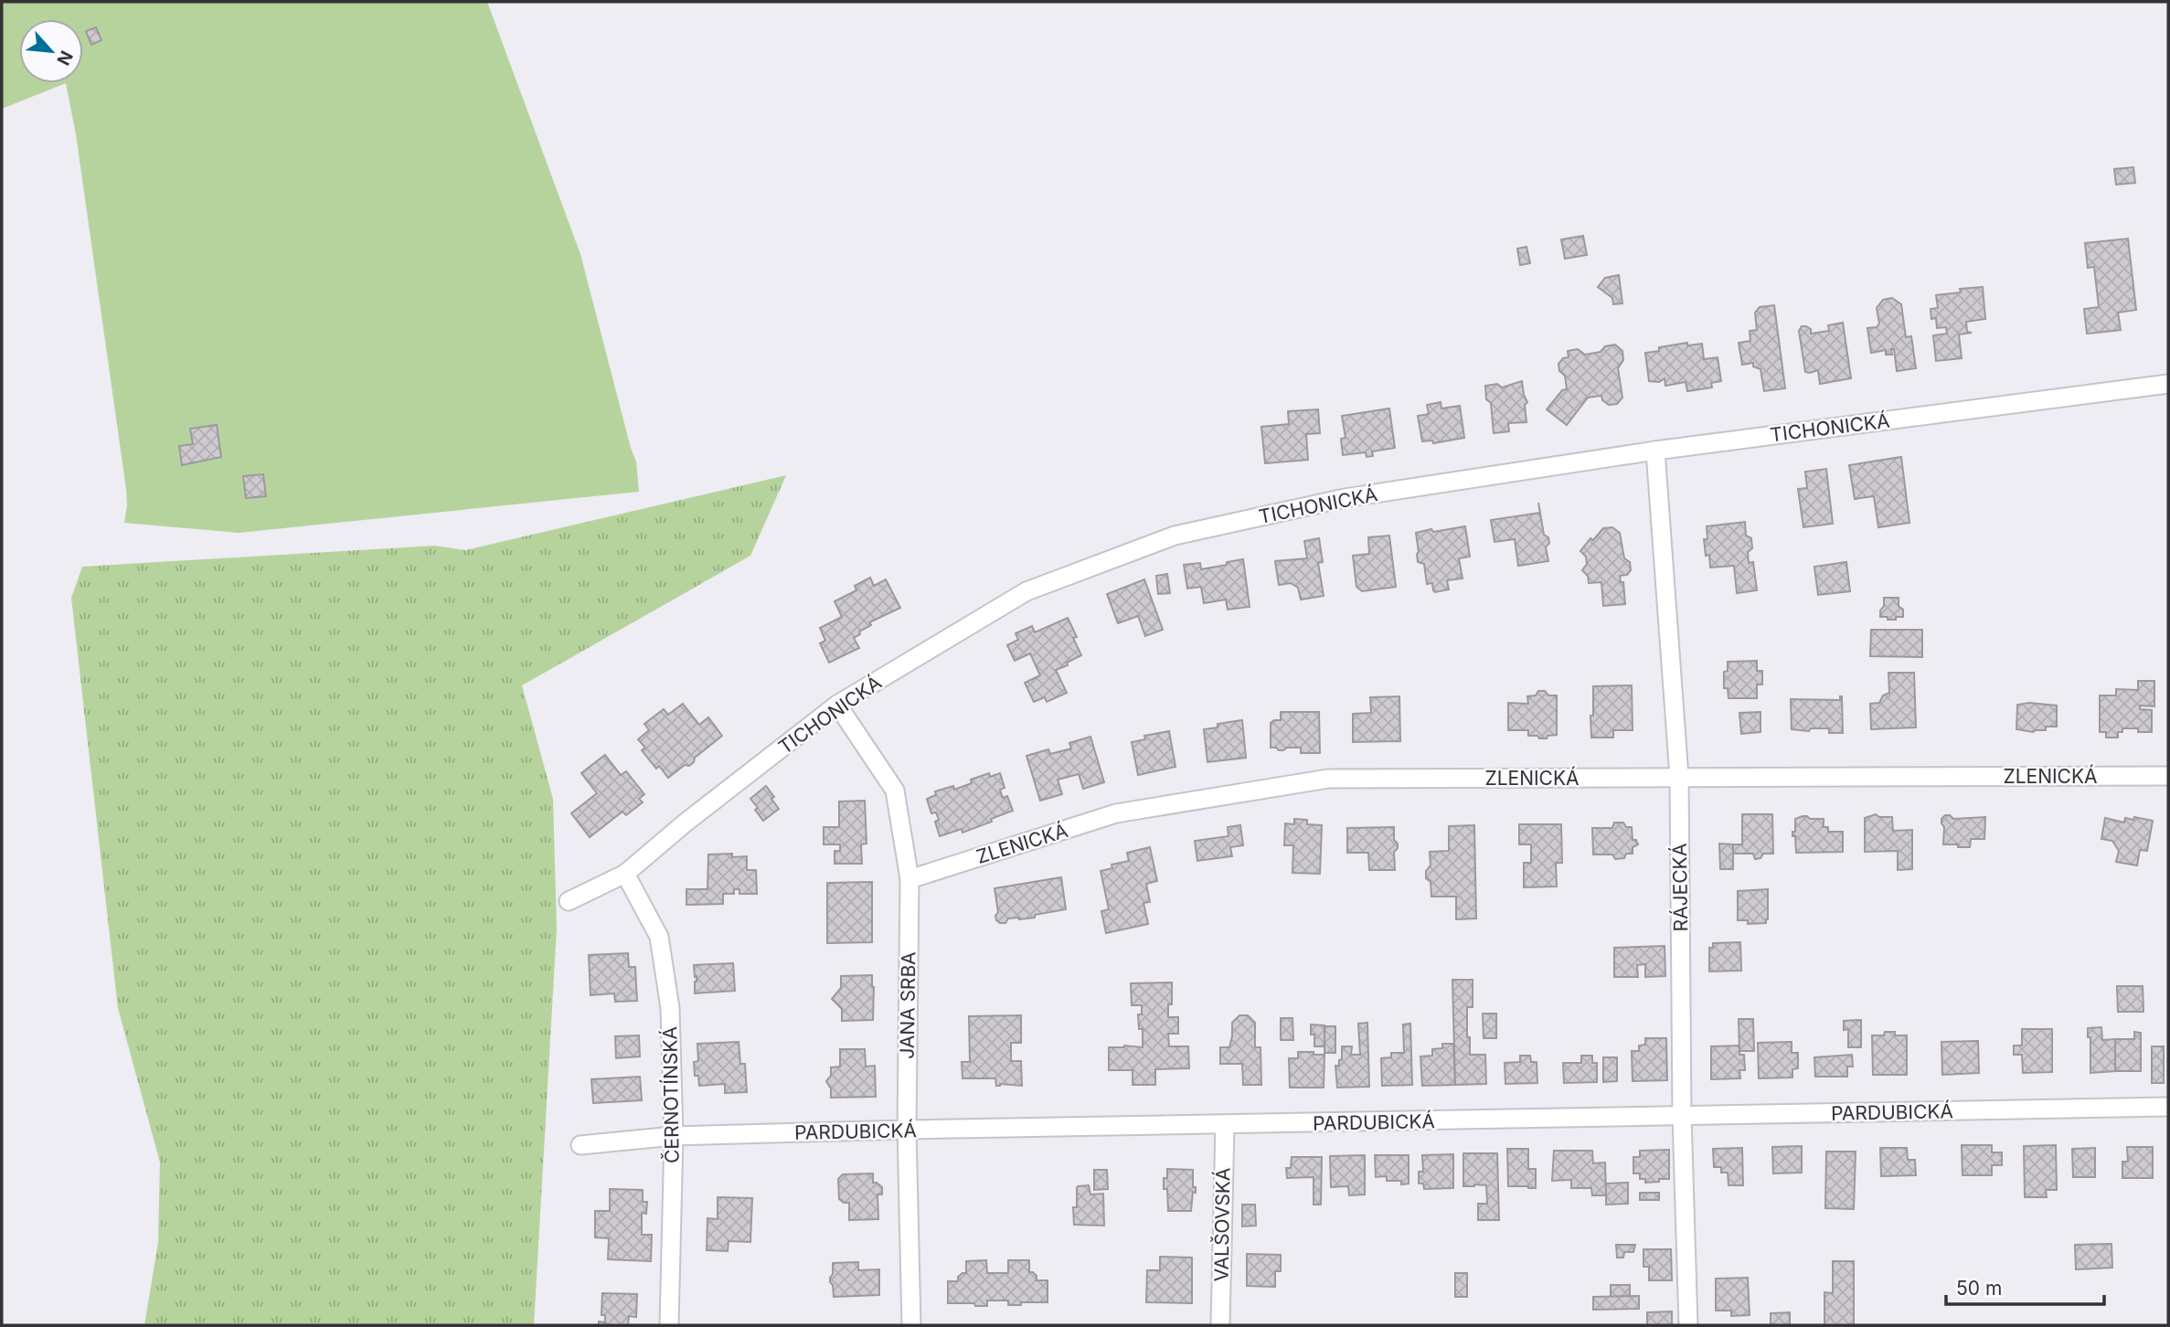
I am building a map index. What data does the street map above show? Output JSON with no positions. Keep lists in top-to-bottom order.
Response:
{
  "streets": {
    "street": [
      "TICHONICKÁ",
      "ZLENICKÁ",
      "RÁJECKÁ",
      "JANA SRBA",
      "ČERNOTÍNSKÁ",
      "PARDUBICKÁ",
      "VALŠOVSKÁ"
    ]
  },
  "crossings": [
    ["TICHONICKÁ", "RÁJECKÁ"],
    ["TICHONICKÁ", "JANA SRBA"],
    ["TICHONICKÁ", "ČERNOTÍNSKÁ"],
    ["ZLENICKÁ", "RÁJECKÁ"],
    ["ZLENICKÁ", "JANA SRBA"],
    ["RÁJECKÁ", "PARDUBICKÁ"],
    ["JANA SRBA", "PARDUBICKÁ"],
    ["ČERNOTÍNSKÁ", "PARDUBICKÁ"],
    ["PARDUBICKÁ", "VALŠOVSKÁ"]
  ],
  "scale_bar": "50 m",
  "north": "bottom right"
}
